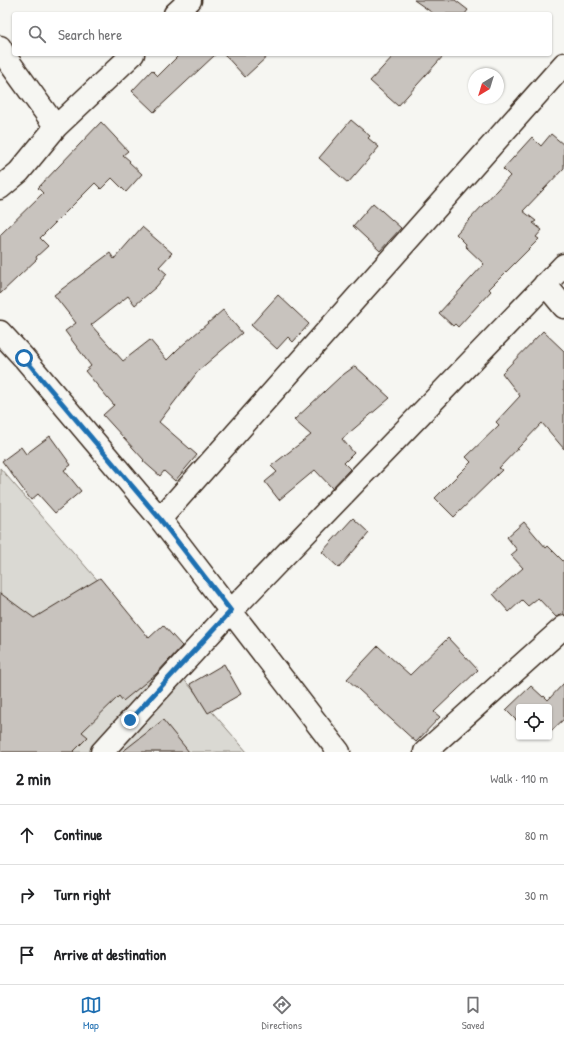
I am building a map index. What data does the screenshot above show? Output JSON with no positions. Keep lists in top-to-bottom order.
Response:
{
  "north": "bottom left",
  "page": {
    "search": "Search here",
    "heading": ["2 min", "Walk · 110 m"],
    "list": [
      ["Continue", "80 m"],
      ["Turn right", "30 m"],
      "Arrive at destination"
    ],
    "nav": ["Map", "Directions", "Saved"]
  }
}
